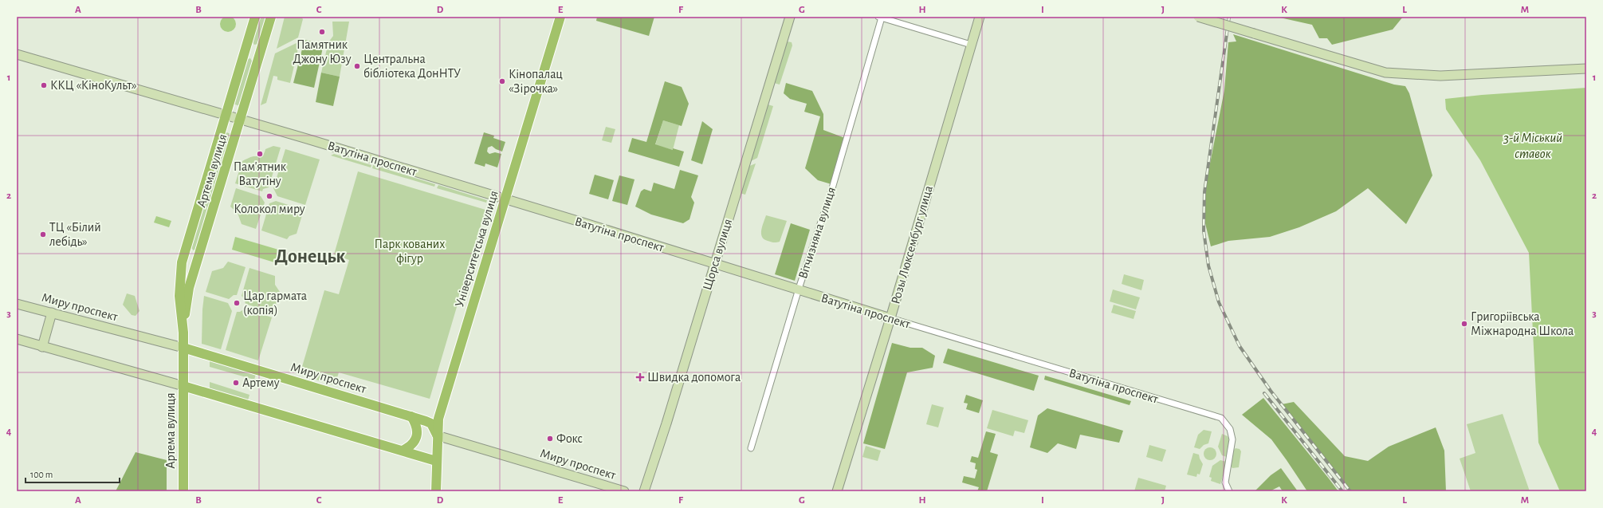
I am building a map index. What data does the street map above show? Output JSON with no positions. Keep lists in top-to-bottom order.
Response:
{
  "streets": {
    "main road": ["Артема вулиця", "Університетська вулиця", "Миру проспект"],
    "street": [
      "Ватутіна проспект",
      "Вітчизняна вулиця",
      "Розы Люксембург улица",
      "Щорса вулиця"
    ]
  },
  "crossings": [
    ["Ватутіна проспект", "Артема вулиця"],
    ["Ватутіна проспект", "Вітчизняна вулиця"],
    ["Ватутіна проспект", "Розы Люксембург улица"],
    ["Ватутіна проспект", "Університетська вулиця"],
    ["Ватутіна проспект", "Щорса вулиця"],
    ["Артема вулиця", "Миру проспект"],
    ["Вітчизняна вулиця", "Розы Люксембург улица"],
    ["Університетська вулиця", "Миру проспект"]
  ],
  "districts": ["Донецьк"],
  "water": ["3-й Міський ставок"],
  "parks": ["Парк кованих фігур"],
  "places": {
    "other": [
      "Памятник Джону Юзу",
      "Центральна бібліотека ДонНТУ",
      "Кінопалац «Зірочка»",
      "ККЦ «КіноКульт»",
      "Пам'ятник Ватутіну",
      "Колокол миру",
      "ТЦ «Білий лебідь»",
      "Цар гармата (копія)",
      "Григоріївська Міжнародна Школа",
      "Артему",
      "Фокс"
    ],
    "health": ["Швидка допомога"]
  },
  "scale_bar": "100 m",
  "grid": {
    "columns": [
      "A",
      "B",
      "C",
      "D",
      "E",
      "F",
      "G",
      "H",
      "I",
      "J",
      "K",
      "L",
      "M"
    ],
    "rows": [
      "1",
      "2",
      "3",
      "4"
    ]
  }
}
